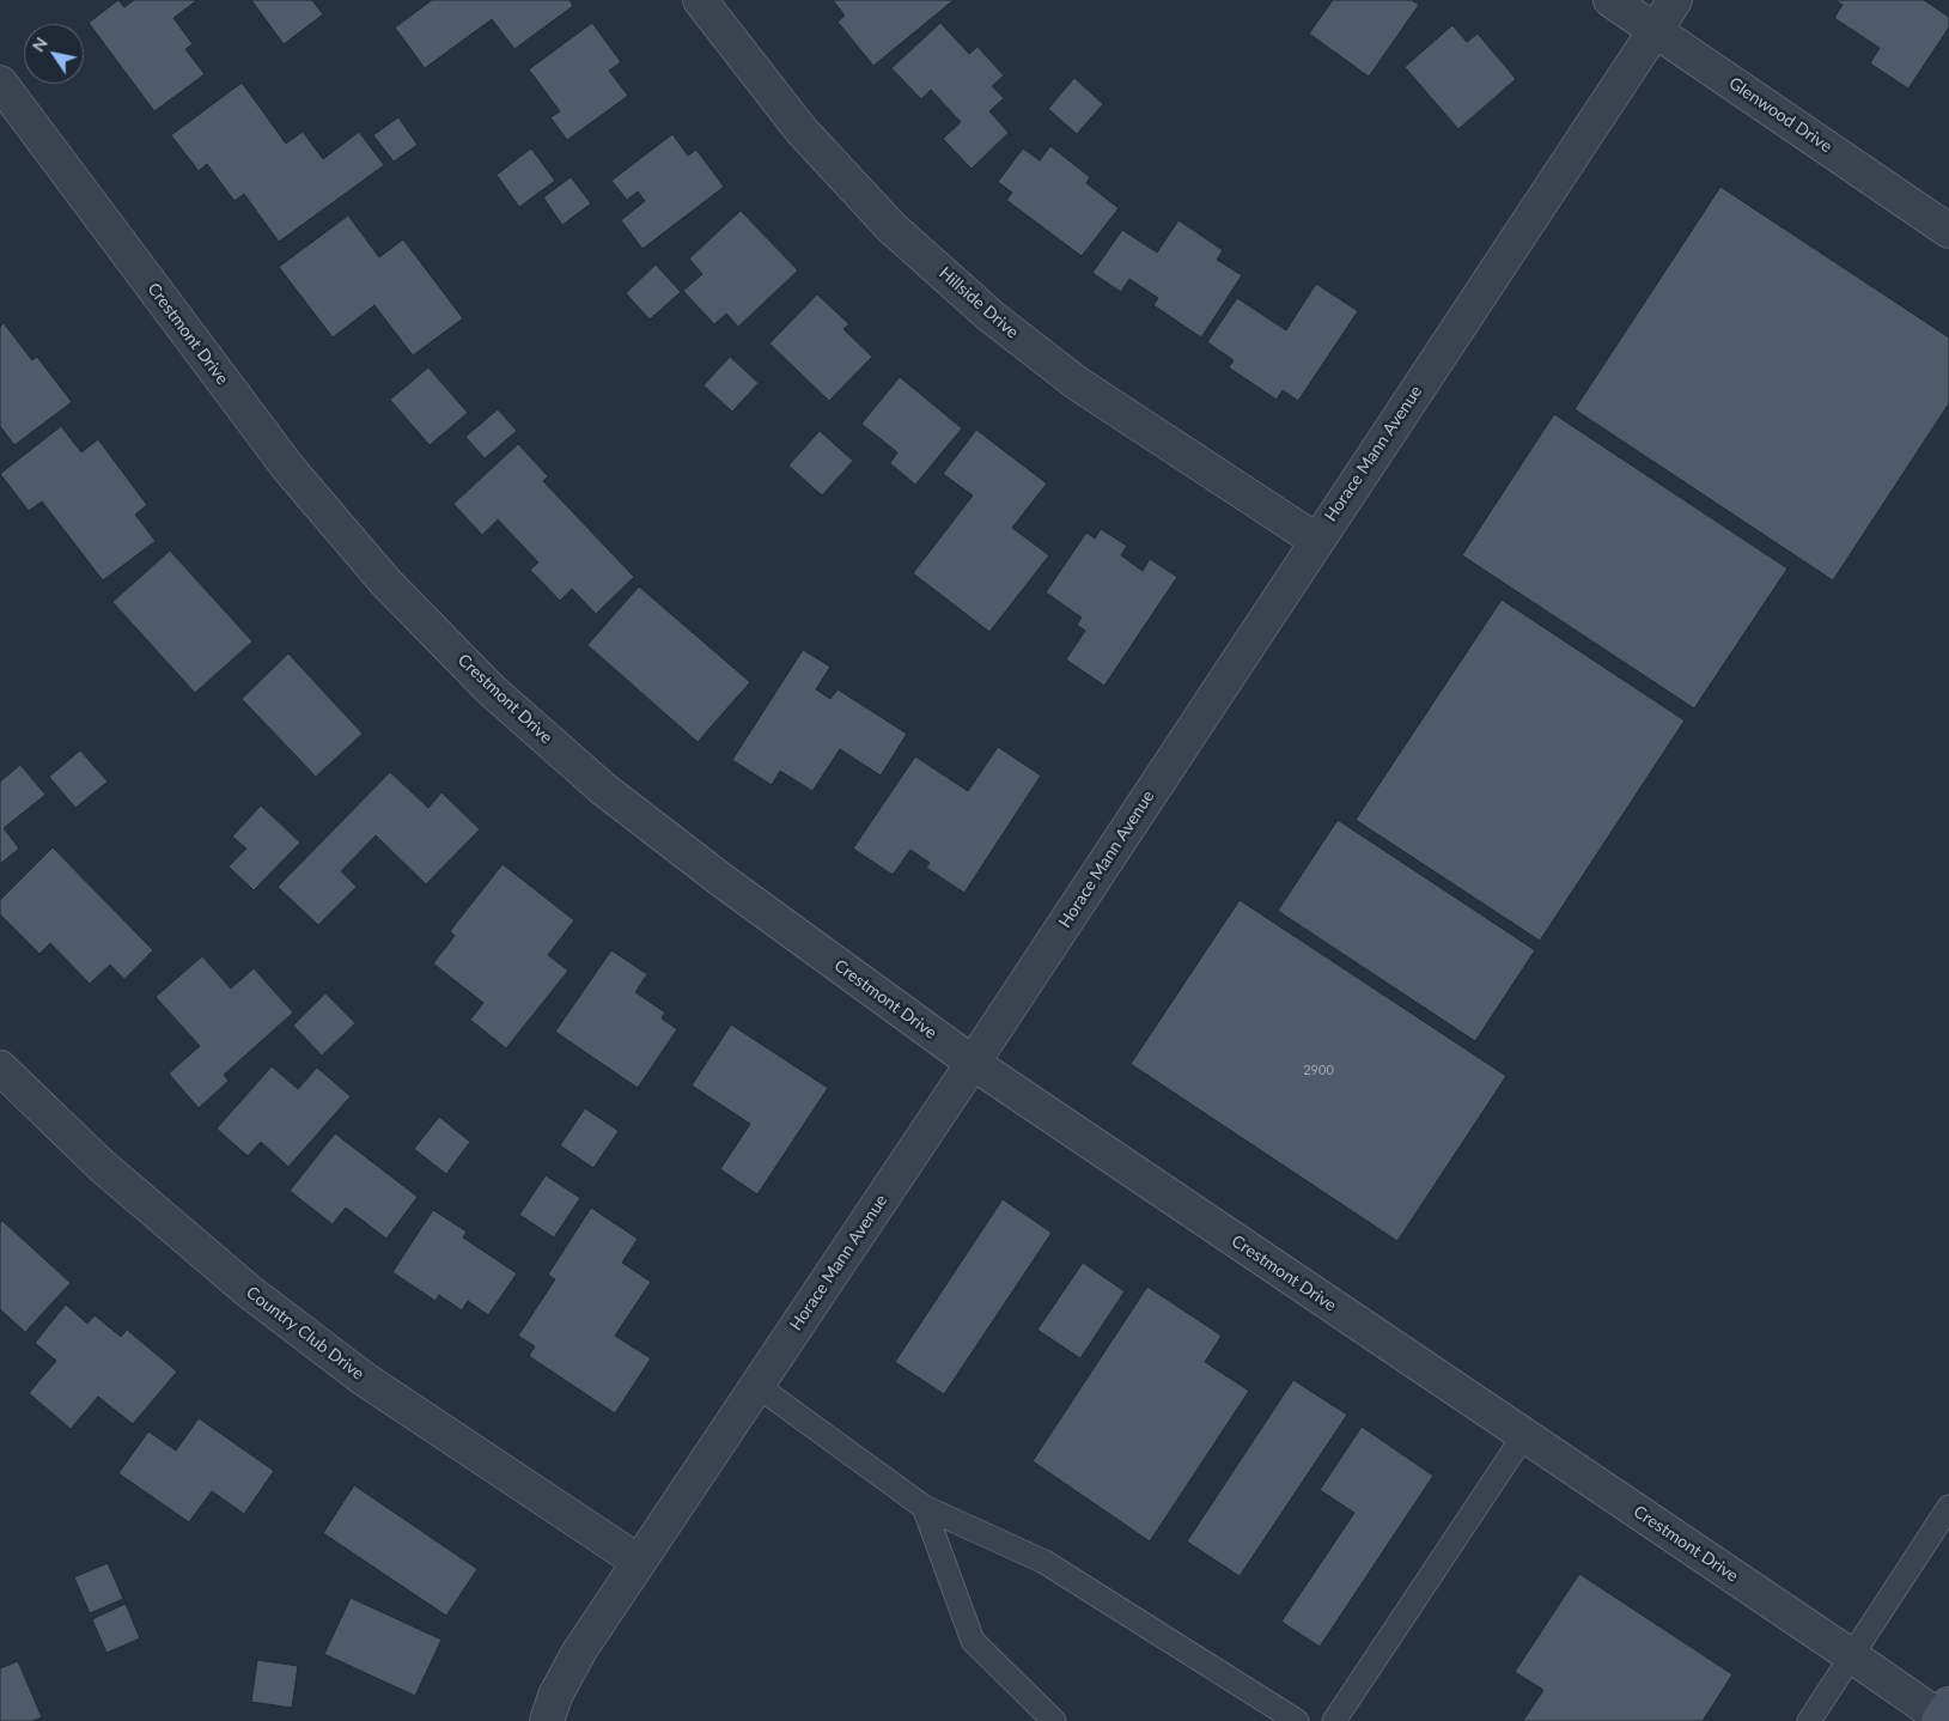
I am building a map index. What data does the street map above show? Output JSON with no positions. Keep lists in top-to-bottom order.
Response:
{
  "streets": {
    "street": [
      "Glenwood Drive",
      "Hillside Drive",
      "Crestmont Drive",
      "Horace Mann Avenue",
      "Country Club Drive"
    ]
  },
  "crossings": [
    ["Glenwood Drive", "Horace Mann Avenue"],
    ["Hillside Drive", "Horace Mann Avenue"],
    ["Crestmont Drive", "Horace Mann Avenue"],
    ["Horace Mann Avenue", "Country Club Drive"]
  ],
  "house_numbers": ["2900"],
  "north": "top left"
}
